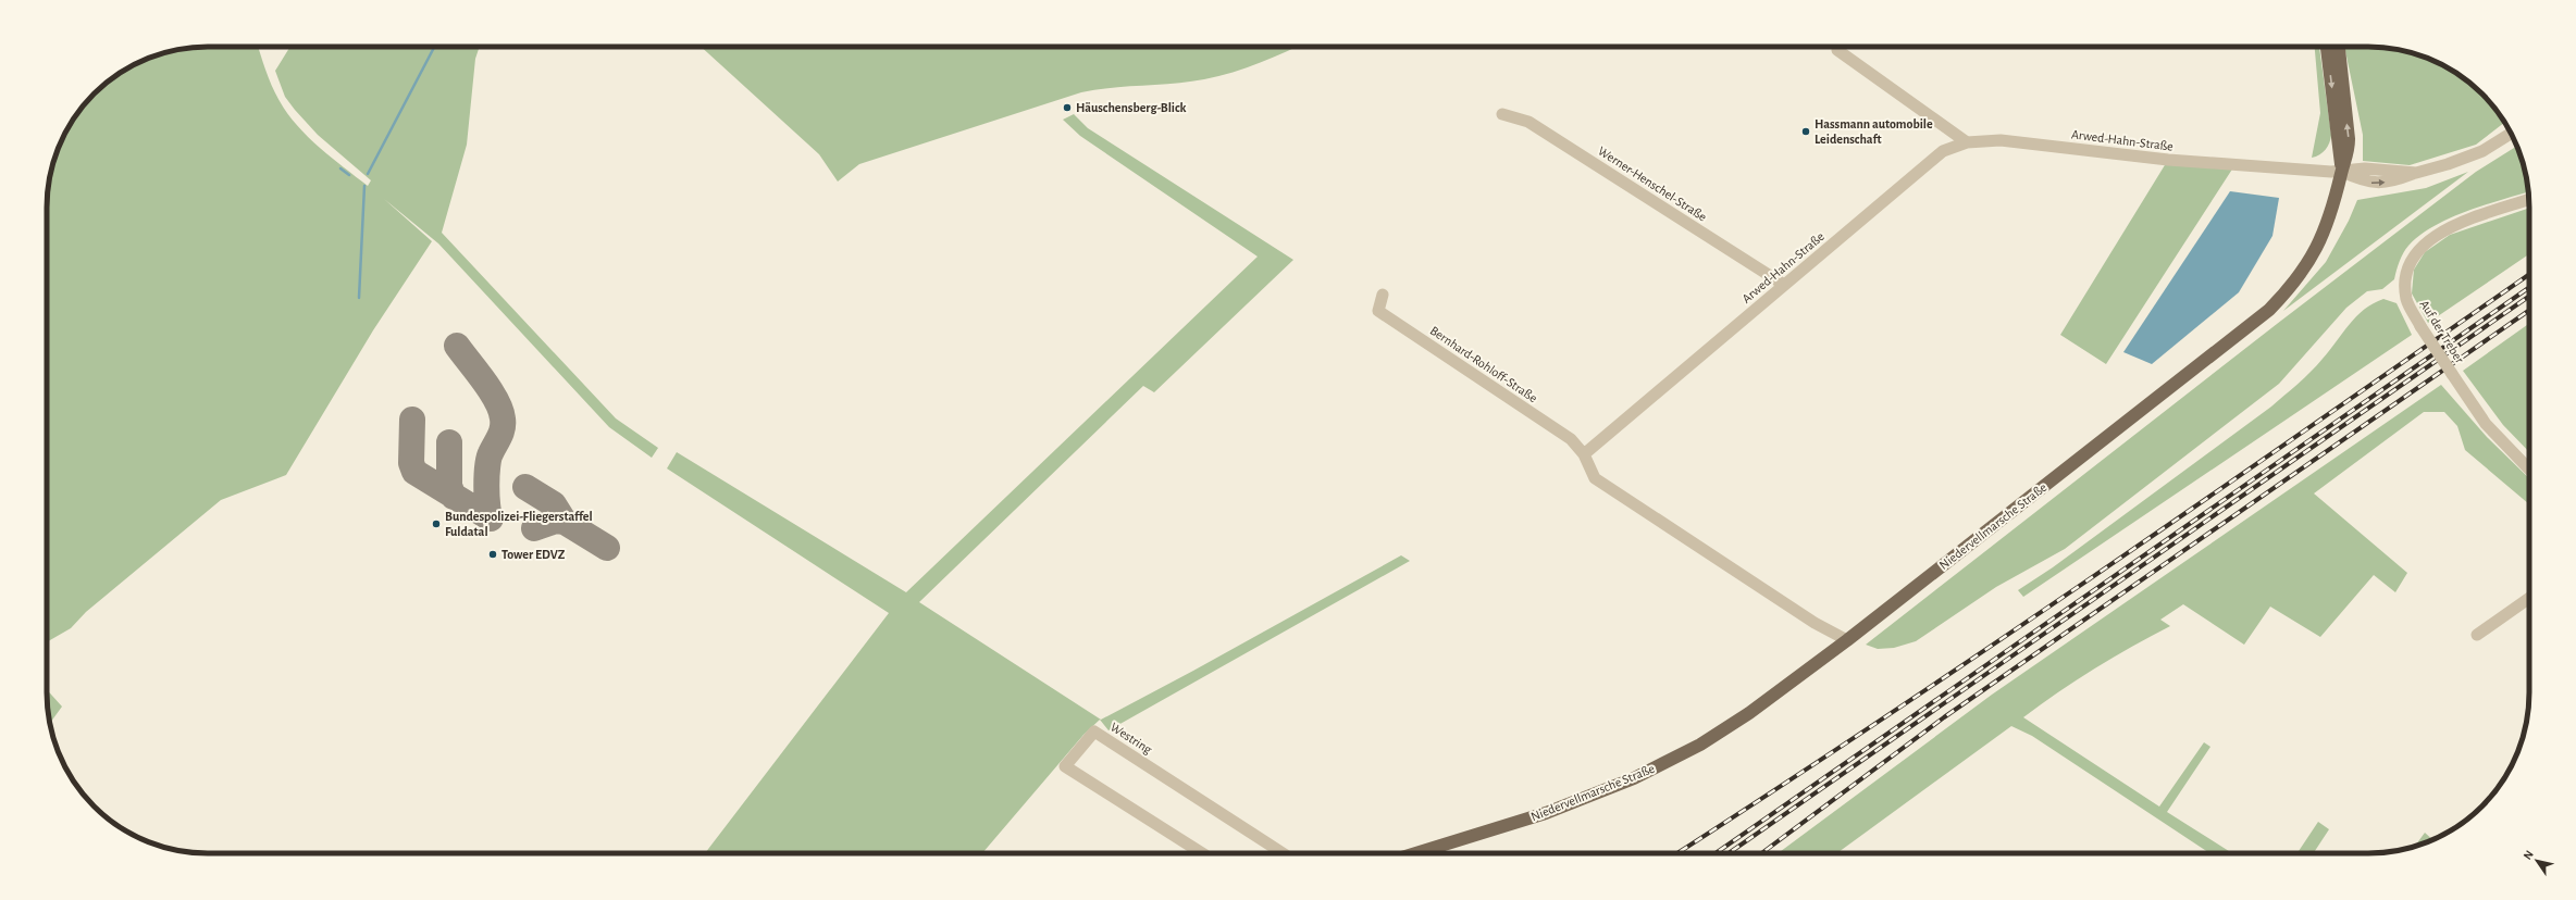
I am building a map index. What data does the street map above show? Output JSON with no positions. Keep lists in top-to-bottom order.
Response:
{
  "streets": {
    "main road": ["Niedervellmarsche Straße"],
    "street": [
      "Arwed-Hahn-Straße",
      "Werner-Henschel-Straße",
      "Auf der Treber",
      "Bernhard-Rohloff-Straße",
      "Westring"
    ]
  },
  "crossings": [
    ["Arwed-Hahn-Straße", "Werner-Henschel-Straße"],
    ["Arwed-Hahn-Straße", "Bernhard-Rohloff-Straße"],
    ["Arwed-Hahn-Straße", "Niedervellmarsche Straße"]
  ],
  "places": [
    "Häuschensberg-Blick",
    "Hassmann automobile Leidenschaft",
    "Bundespolizei-Fliegerstaffel Fuldatal",
    "Tower EDVZ"
  ],
  "north": "top left"
}
